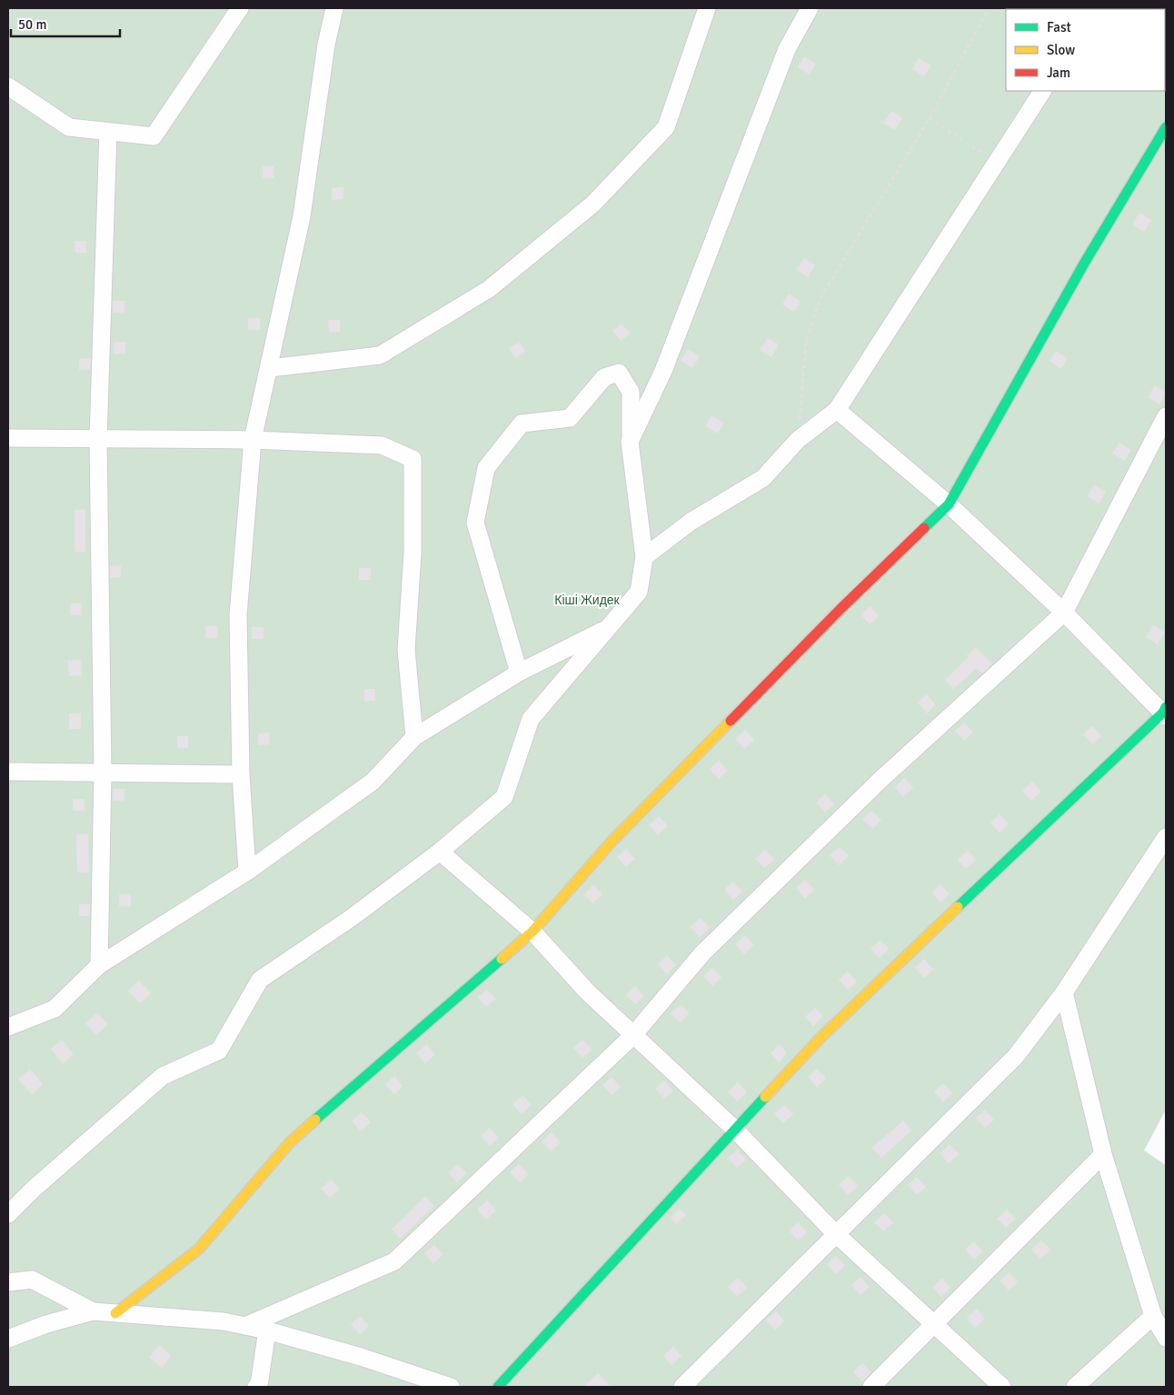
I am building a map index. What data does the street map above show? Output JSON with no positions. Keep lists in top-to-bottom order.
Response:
{
  "parks": ["Кіші Жидек"],
  "legend": ["Fast", "Slow", "Jam"],
  "scale_bar": "50 m"
}
